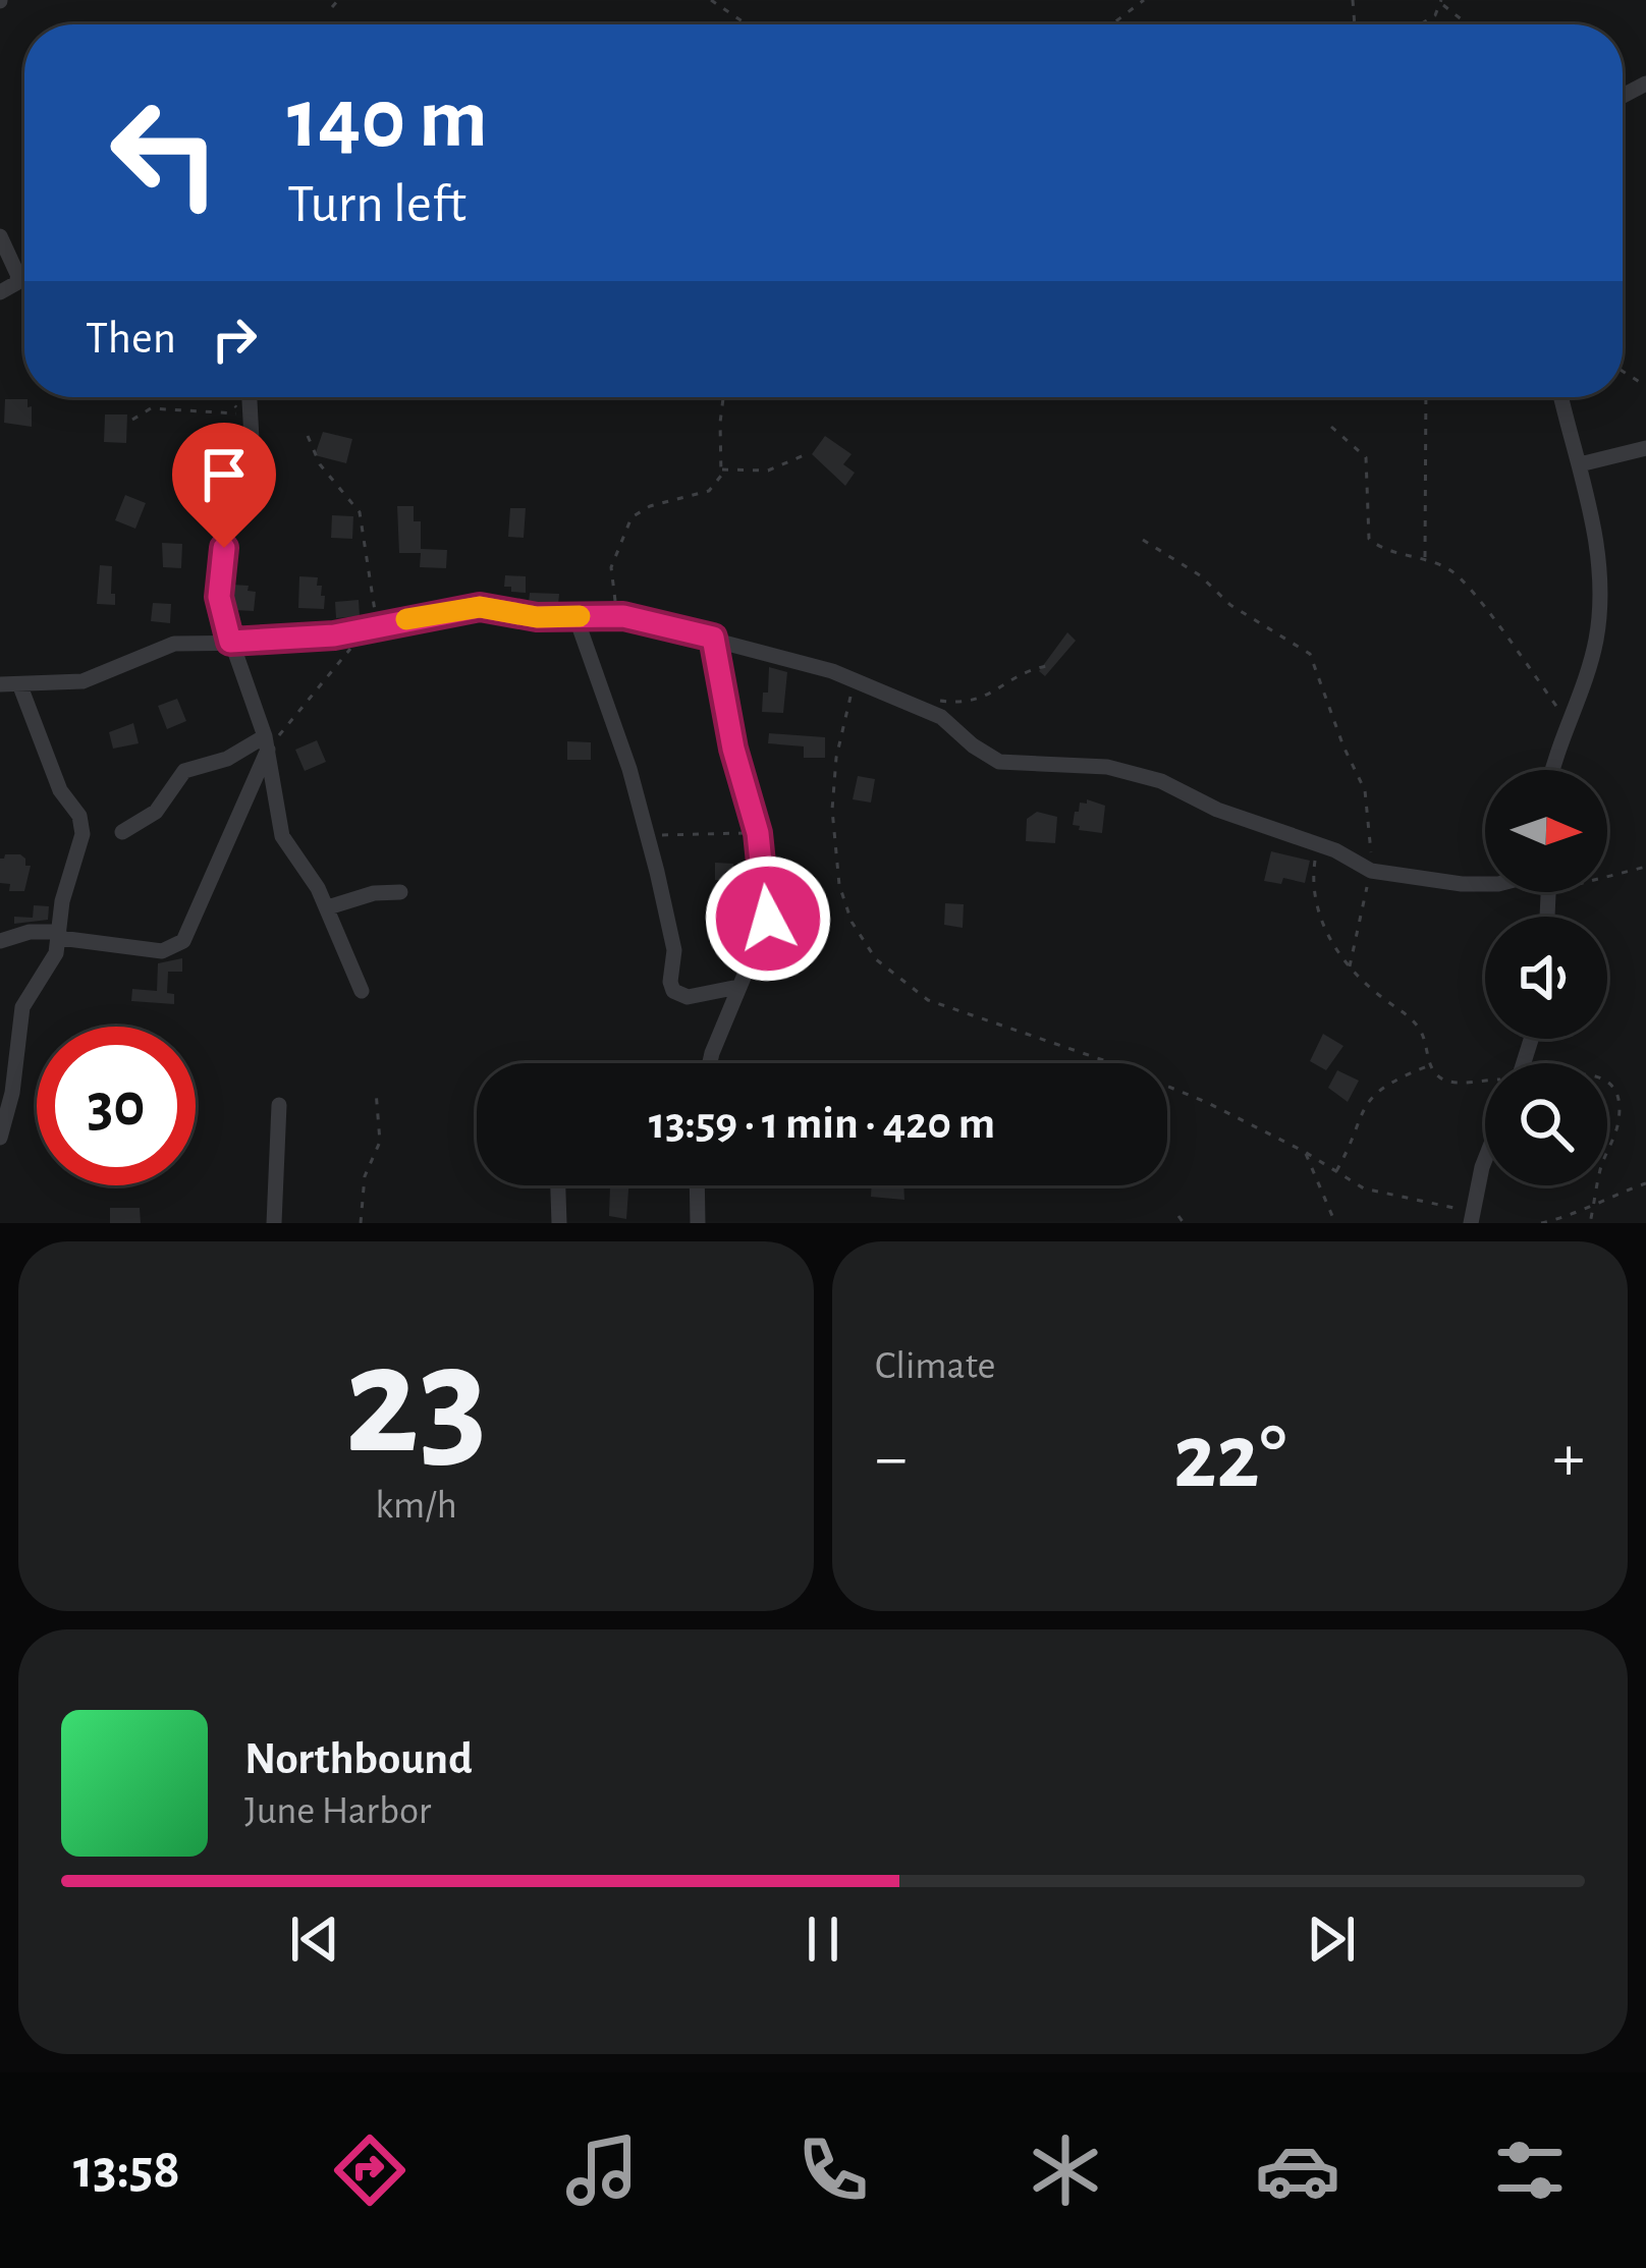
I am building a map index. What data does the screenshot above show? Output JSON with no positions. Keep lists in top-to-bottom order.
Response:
{
  "north": "right",
  "page": {
    "turn": ["140 m", "Turn left"],
    "then": "Then",
    "limit": "30",
    "trip": "13:59 · 1 min · 420 m",
    "tile": [
      ["23", "km/h"],
      "Climate"
    ],
    "heat": ["−", "22°", "+"],
    "song": ["Northbound", "June Harbor"],
    "tabs": "13:58"
  }
}
